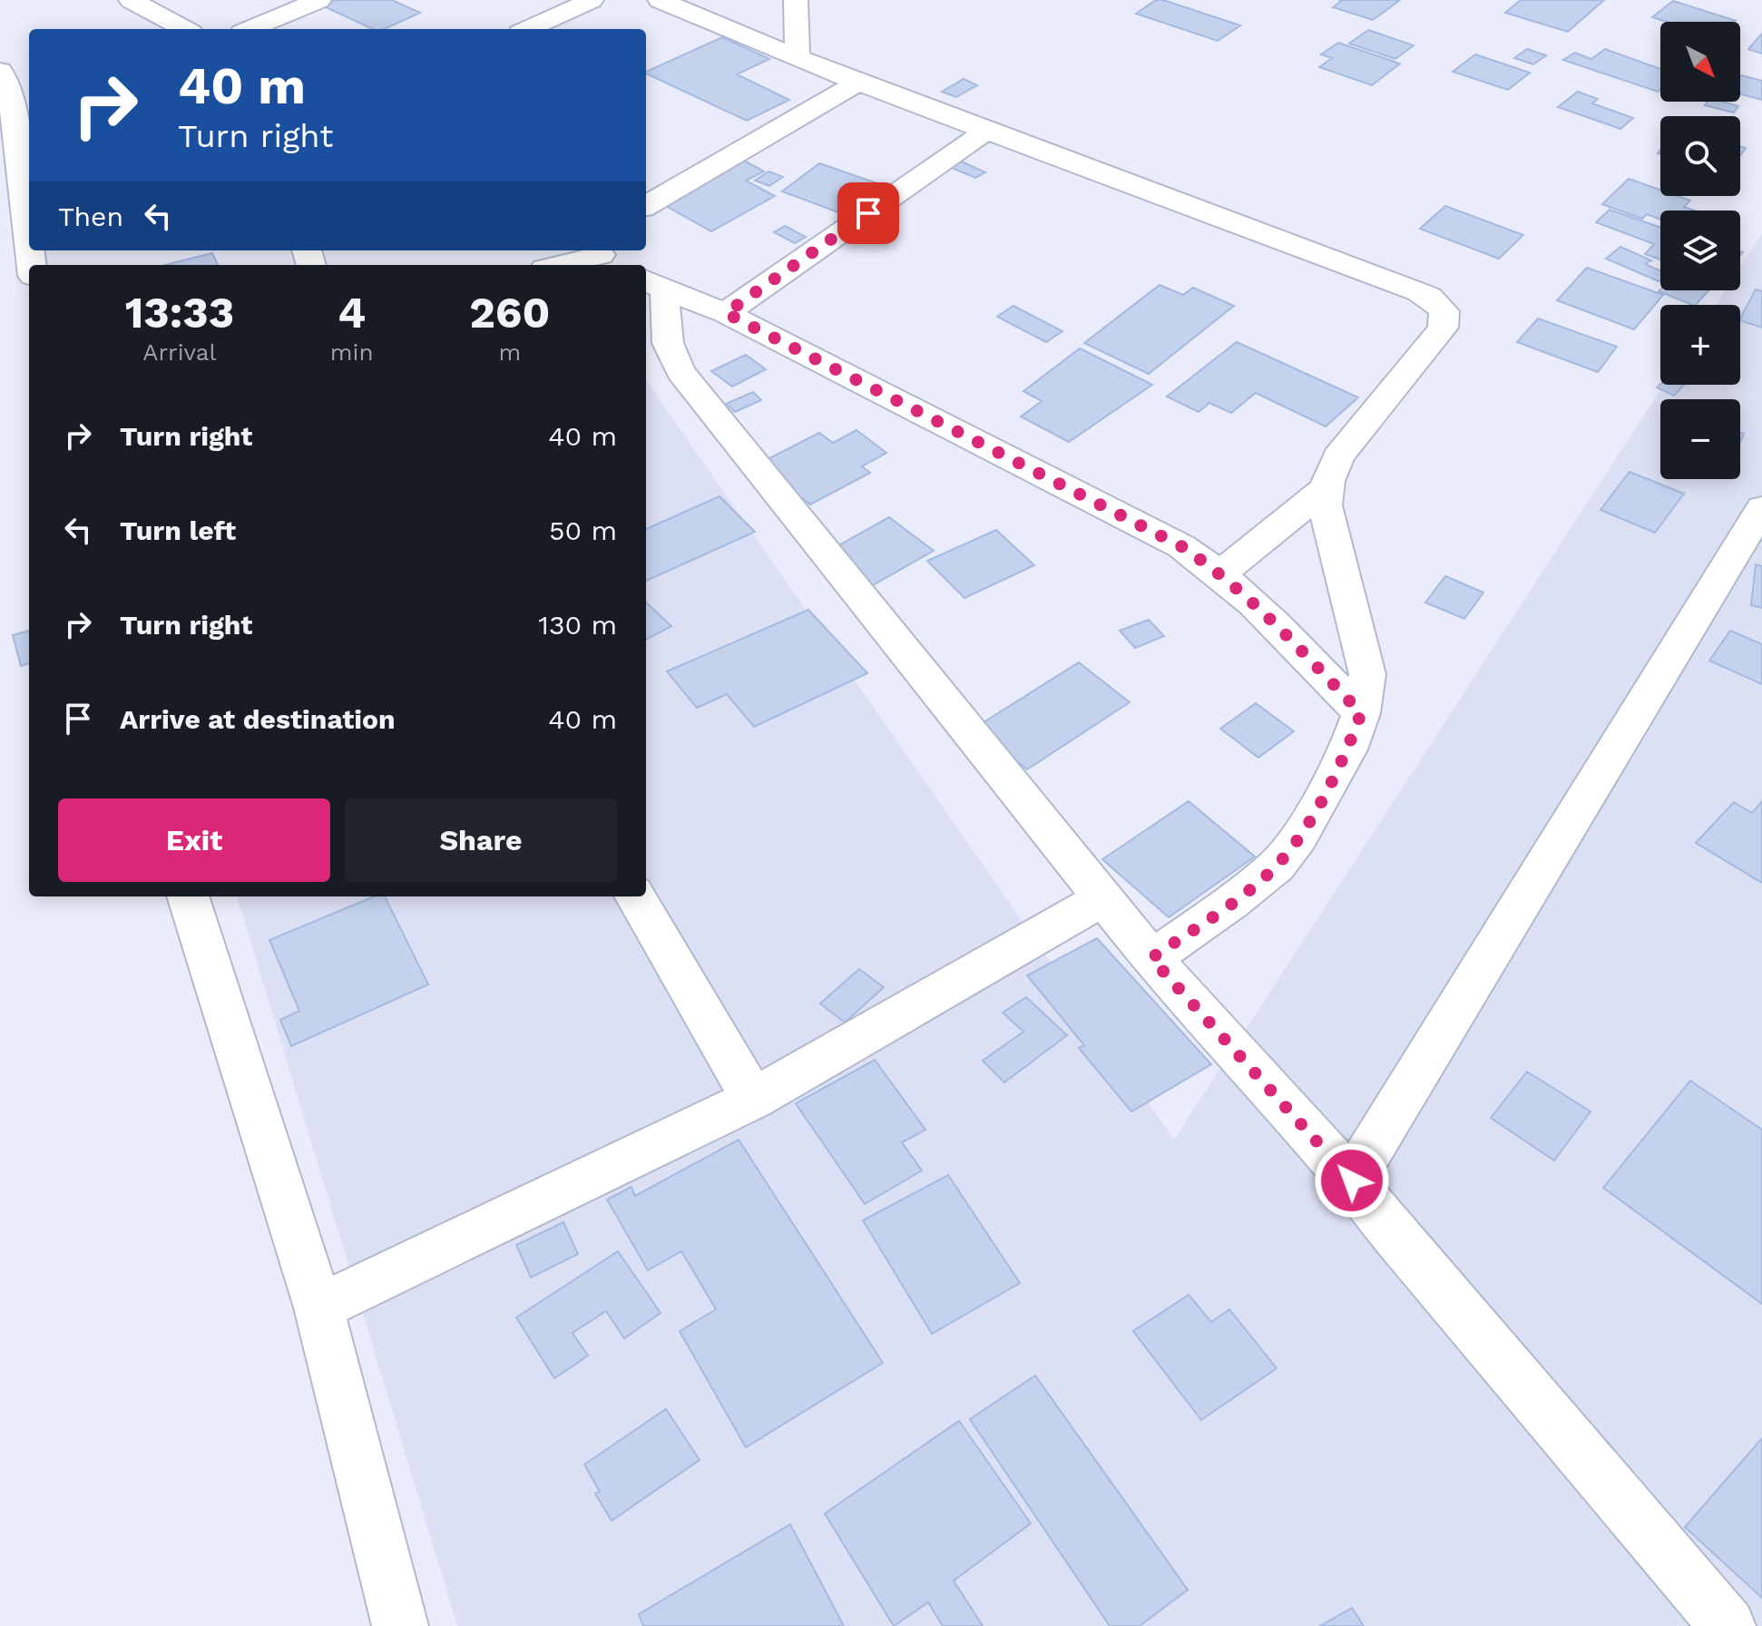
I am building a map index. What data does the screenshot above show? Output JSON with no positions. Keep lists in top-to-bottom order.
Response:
{
  "north": "bottom right",
  "page": {
    "map_buttons": ["+", "−"],
    "turn": ["40 m", "Turn right"],
    "then": "Then",
    "eta": [
      "13:33",
      "Arrival",
      "4",
      "min",
      "260",
      "m"
    ],
    "list": [
      {
        "name": "Turn right",
        "value": "40 m"
      },
      {
        "name": "Turn left",
        "value": "50 m"
      },
      {
        "name": "Turn right",
        "value": "130 m"
      },
      {
        "name": "Arrive at destination",
        "value": "40 m"
      }
    ],
    "buttons": ["Exit", "Share"]
  }
}
